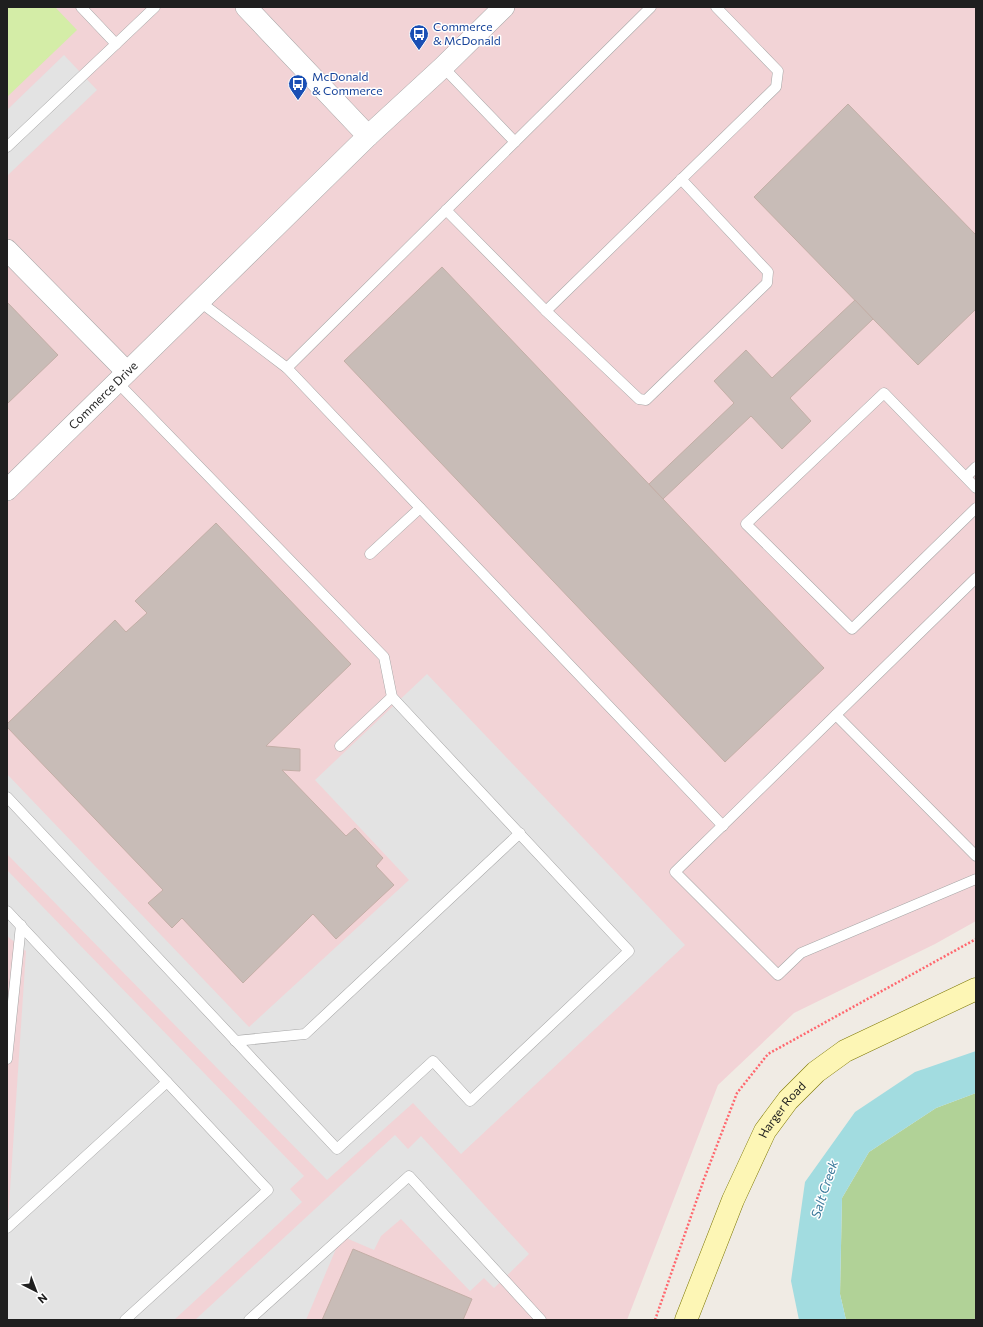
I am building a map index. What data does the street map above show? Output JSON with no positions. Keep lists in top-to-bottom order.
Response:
{
  "streets": {
    "street": ["Commerce Drive", "Harger Road"]
  },
  "water": ["Salt Creek"],
  "places": {
    "bus stop": ["Commerce & McDonald", "McDonald & Commerce"]
  },
  "north": "bottom right"
}
